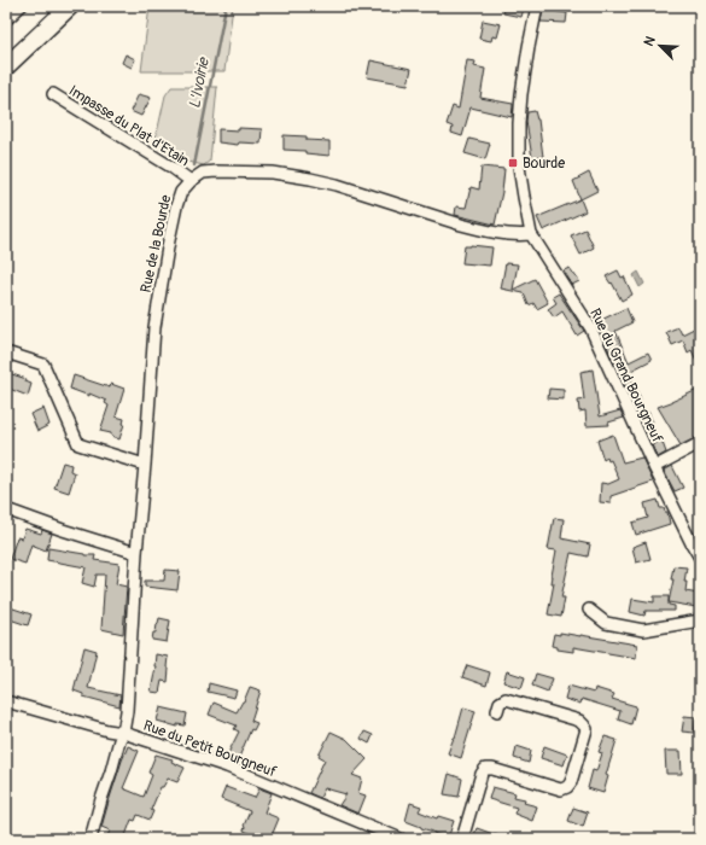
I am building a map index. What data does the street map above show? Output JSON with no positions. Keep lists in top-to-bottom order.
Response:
{
  "streets": {
    "street": [
      "Impasse du Plat d'Etain",
      "Rue de la Bourde",
      "Rue du Grand Bourgneuf",
      "Rue du Petit Bourgneuf"
    ]
  },
  "crossings": [
    ["Impasse du Plat d'Etain", "Rue de la Bourde"],
    ["Rue de la Bourde", "Rue du Petit Bourgneuf"]
  ],
  "water": ["L'Ivoirie"],
  "places": {
    "transit": ["Bourde"]
  },
  "north": "top left"
}
